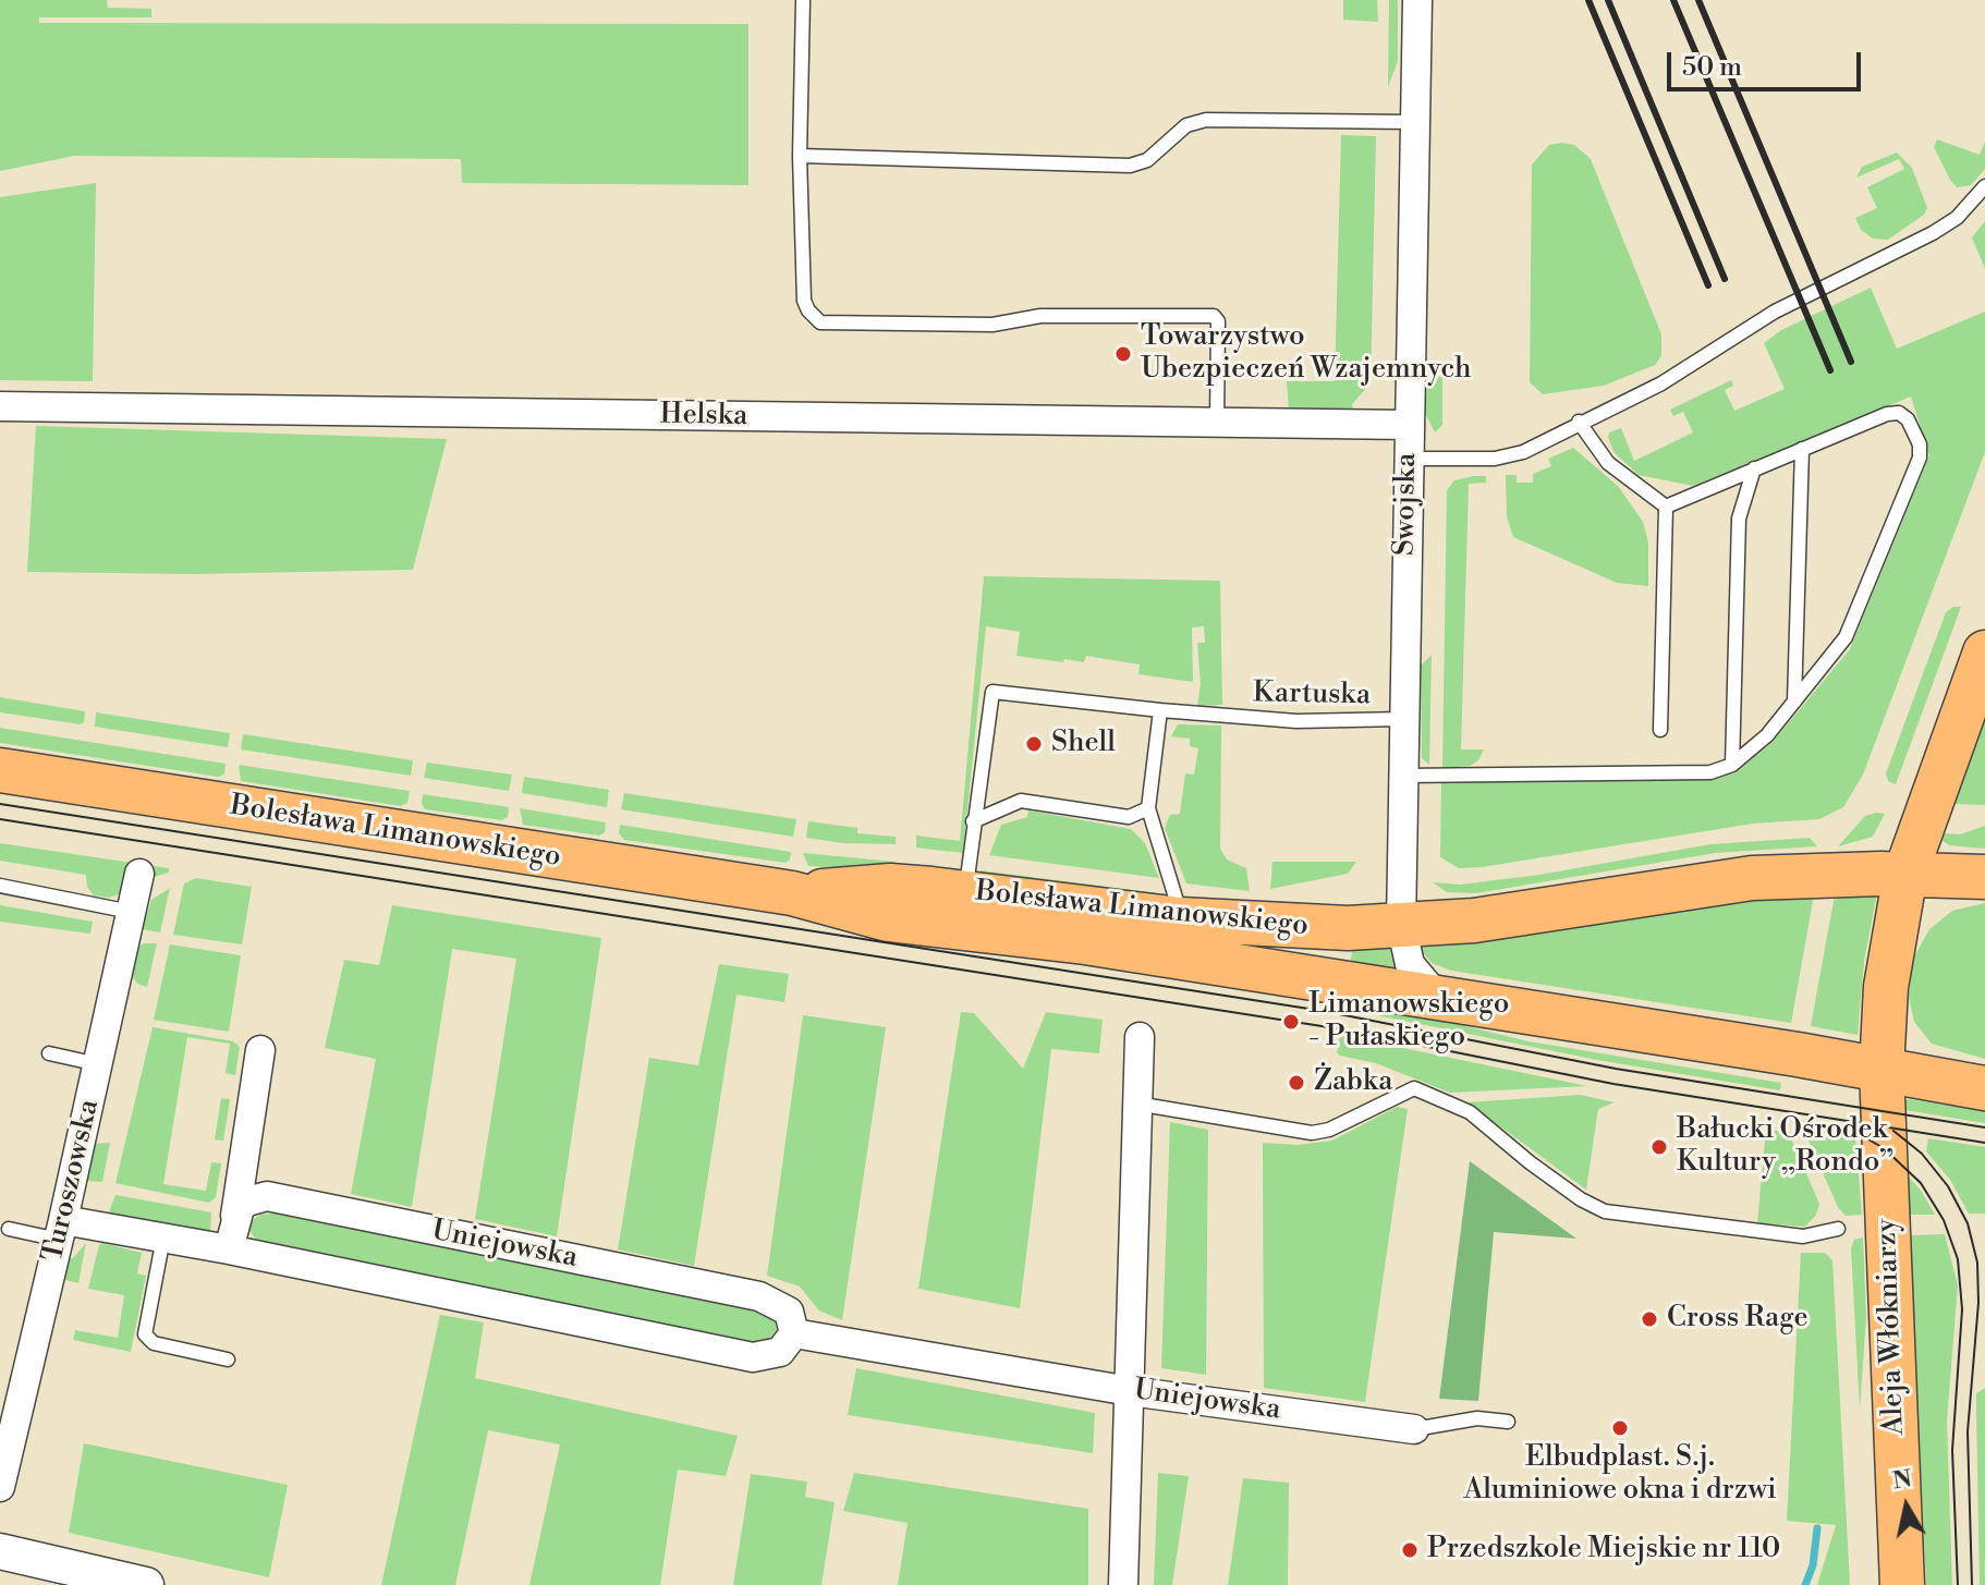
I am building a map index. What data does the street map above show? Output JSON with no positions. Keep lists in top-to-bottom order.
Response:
{
  "streets": {
    "main road": ["Bolesława Limanowskiego", "Aleja Włókniarzy"],
    "street": [
      "Helska",
      "Swojska",
      "Turoszowska",
      "Uniejowska"
    ],
    "lane": ["Kartuska"]
  },
  "crossings": [
    ["Helska", "Swojska"],
    ["Swojska", "Kartuska"],
    ["Swojska", "Bolesława Limanowskiego"],
    ["Bolesława Limanowskiego", "Aleja Włókniarzy"],
    ["Turoszowska", "Uniejowska"]
  ],
  "places": [
    "Towarzystwo Ubezpieczeń Wzajemnych",
    "Shell",
    "Limanowskiego - Pułaskiego",
    "Żabka",
    "Bałucki Ośrodek Kultury „Rondo”",
    "Cross Rage",
    "Elbudplast. S.j. Aluminiowe okna i drzwi",
    "Przedszkole Miejskie nr 110"
  ],
  "scale_bar": "50 m",
  "north": "top"
}
